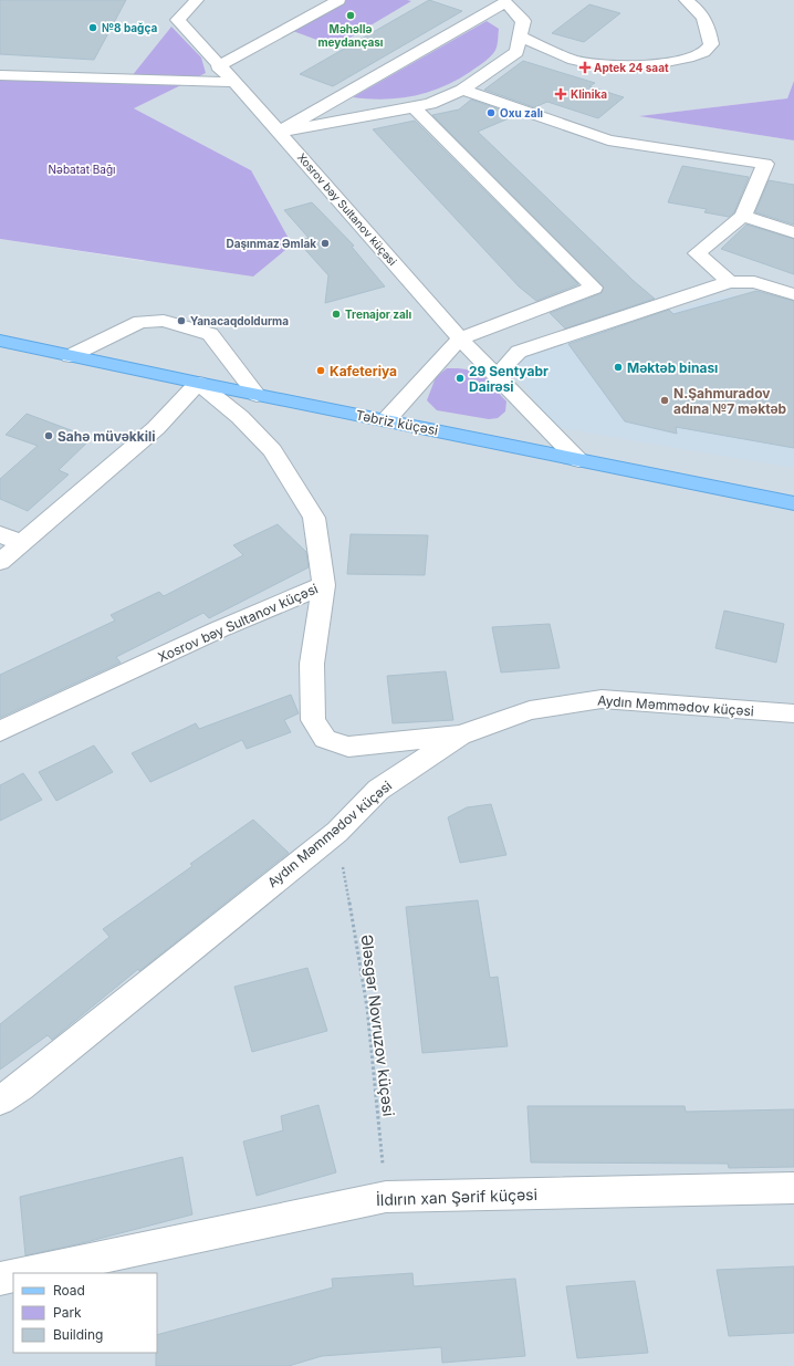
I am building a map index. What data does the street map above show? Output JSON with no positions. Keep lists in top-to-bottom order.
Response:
{
  "streets": {
    "main road": ["Təbriz küçəsi"],
    "street": ["Xosrov bəy Sultanov küçəsi", "Aydın Məmmədov küçəsi", "İldırın xan Şərif küçəsi"],
    "path": ["Ələsgər Novruzov küçəsi"]
  },
  "crossings": [
    ["Xosrov bəy Sultanov küçəsi", "Təbriz küçəsi"],
    ["Aydın Məmmədov küçəsi", "Ələsgər Novruzov küçəsi"],
    ["Ələsgər Novruzov küçəsi", "İldırın xan Şərif küçəsi"]
  ],
  "parks": ["Nəbatat Bağı"],
  "places": {
    "other": [
      "Məhəllə meydançası",
      "№8 bağça",
      "Oxu zalı",
      "Daşınmaz Əmlak",
      "Trenajor zalı",
      "Yanacaqdoldurma",
      "Məktəb binası",
      "Kafeteriya",
      "29 Sentyabr Dairəsi",
      "N.Şahmuradov adına №7 məktəb",
      "Sahə müvəkkili"
    ],
    "health": ["Aptek 24 saat", "Klinika"]
  },
  "legend": ["Road", "Park", "Building"]
}
